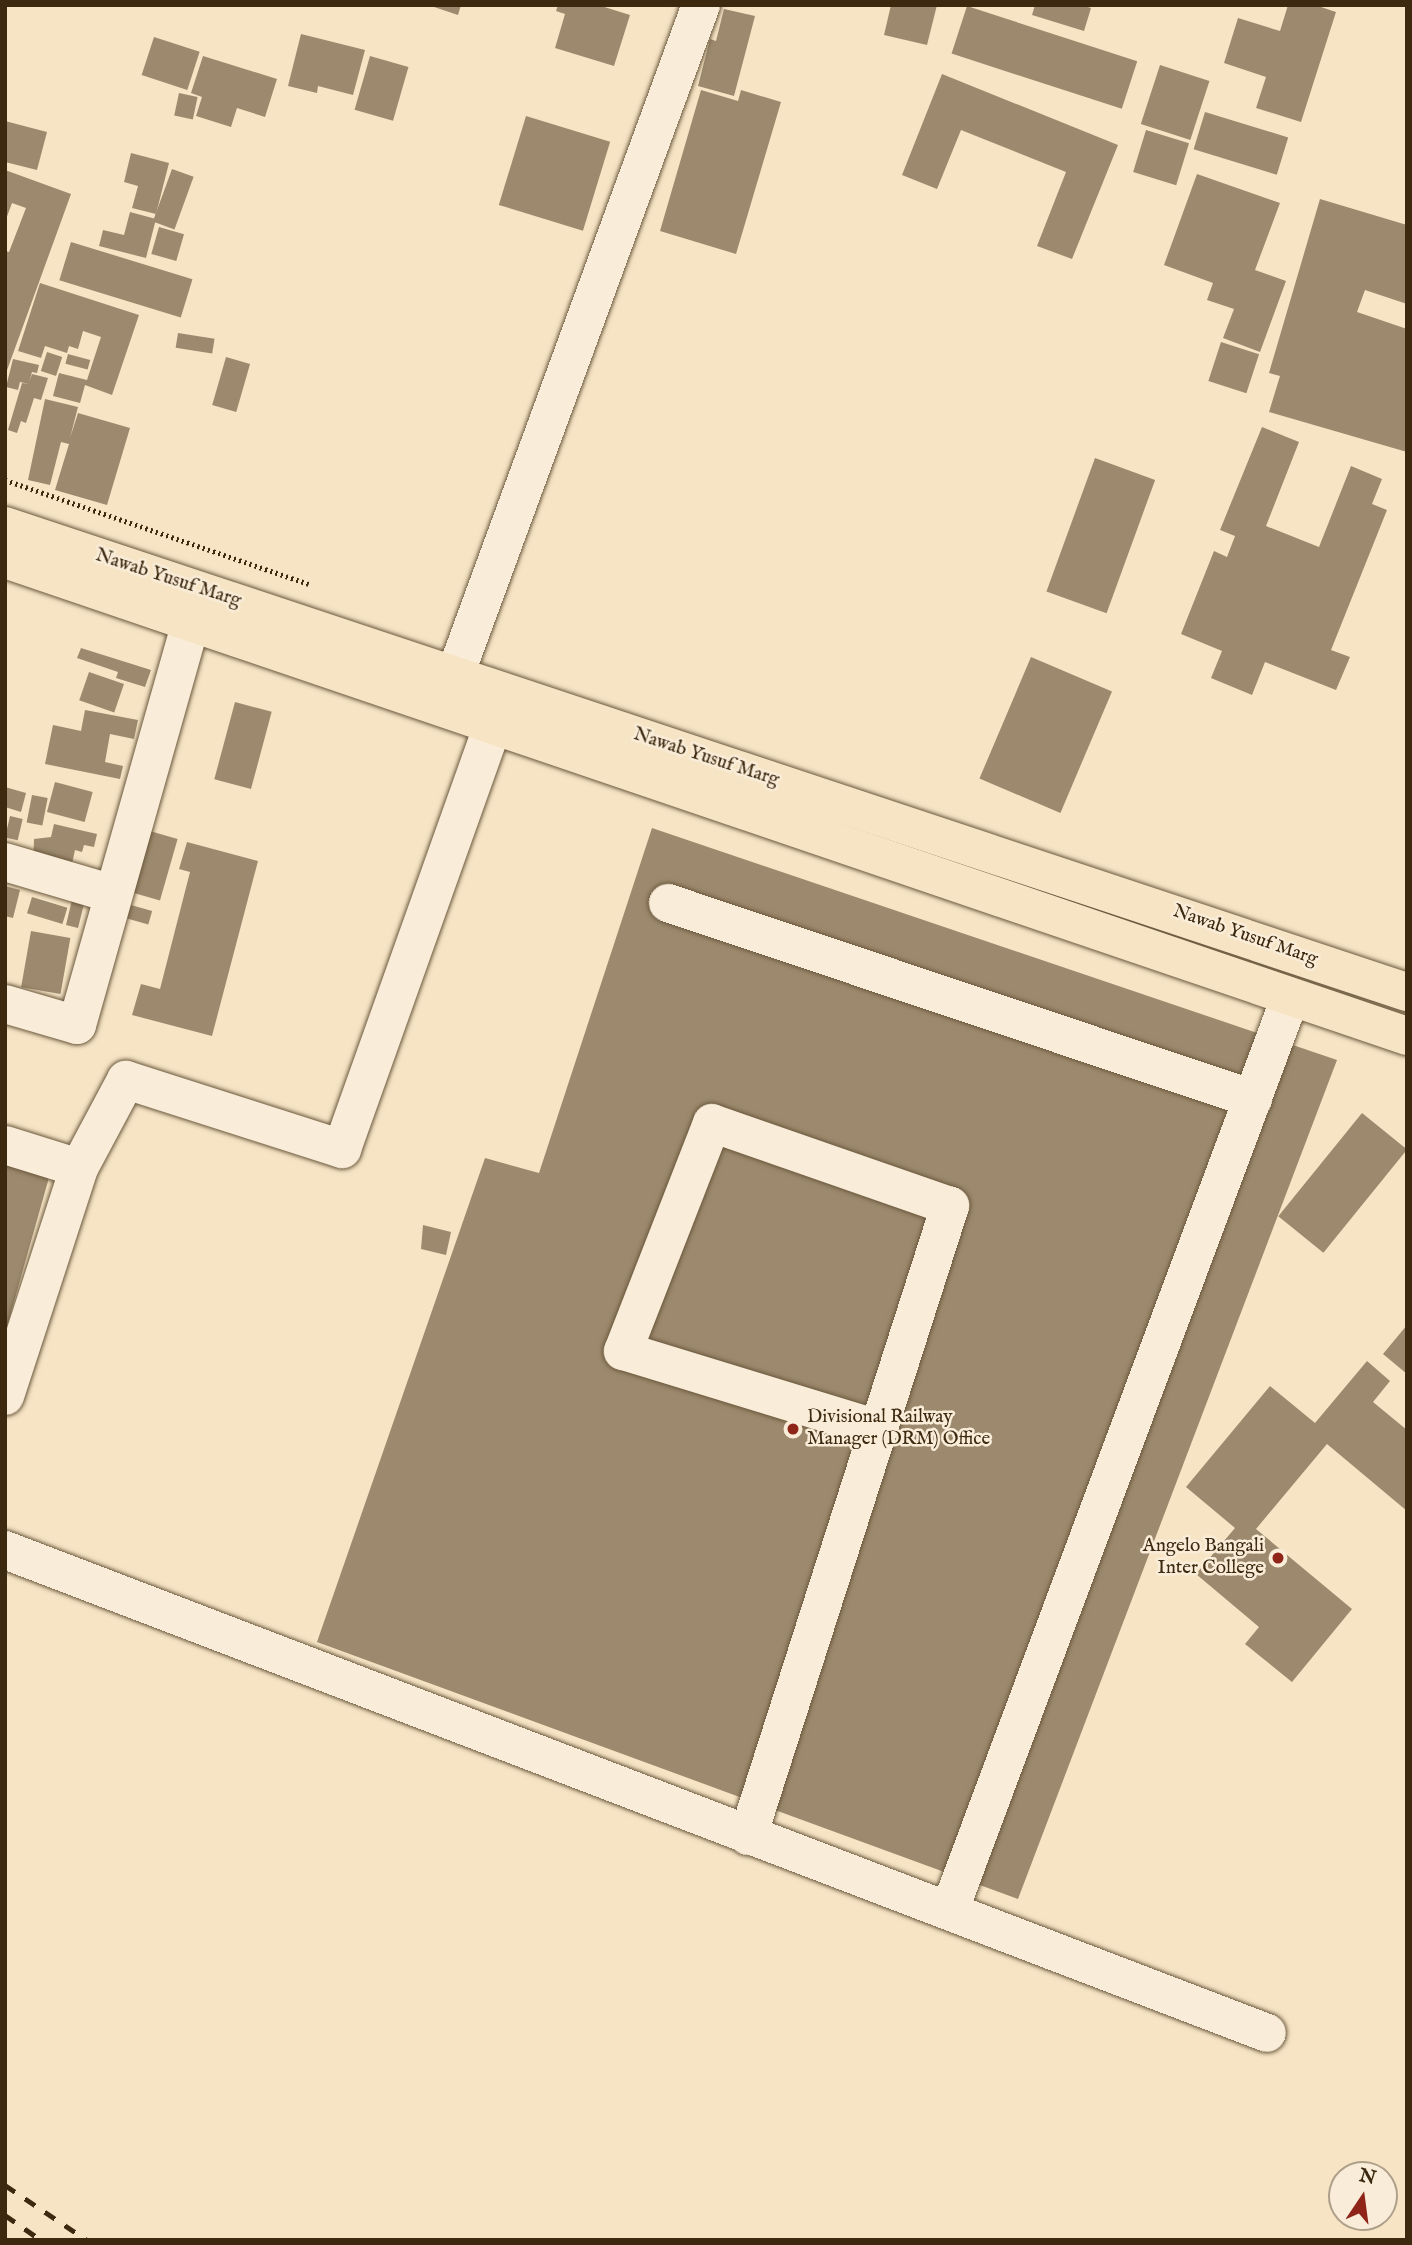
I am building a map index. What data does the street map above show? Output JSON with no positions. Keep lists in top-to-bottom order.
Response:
{
  "streets": {
    "main road": ["Nawab Yusuf Marg"]
  },
  "places": ["Divisional Railway Manager (DRM) Office", "Angelo Bangali Inter College"],
  "north": "top"
}
